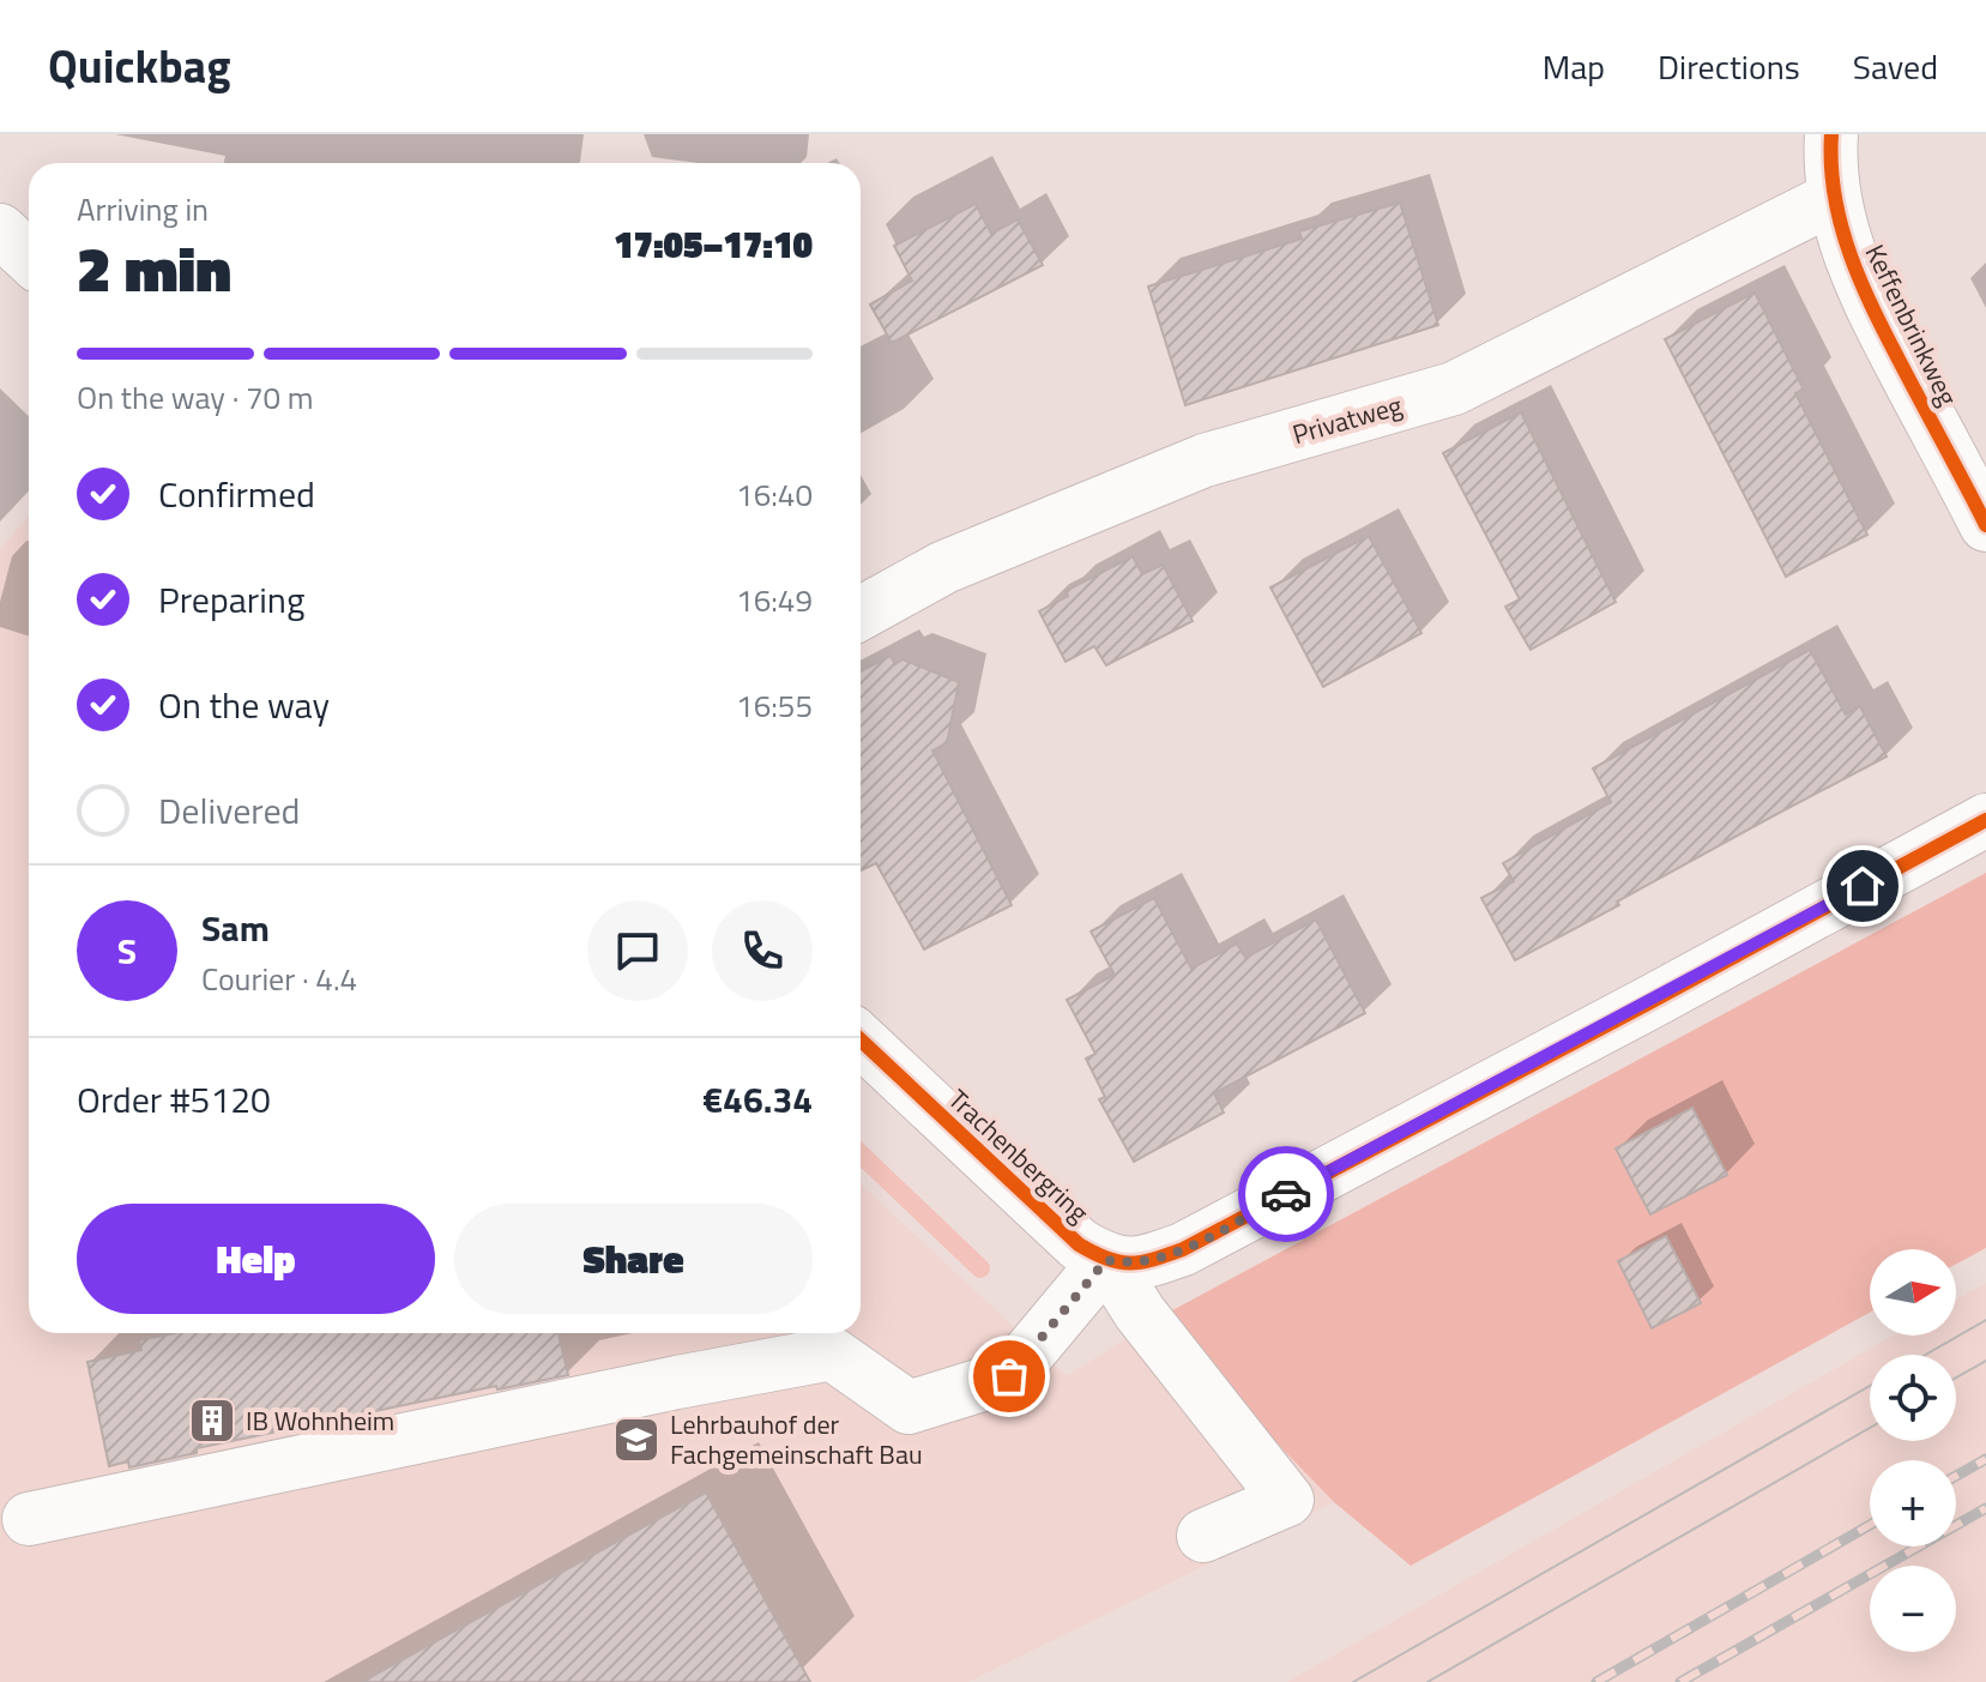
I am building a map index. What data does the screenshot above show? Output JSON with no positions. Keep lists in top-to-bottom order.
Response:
{
  "streets": {
    "street": ["Keffenbrinkweg", "Privatweg", "Trachenbergring"]
  },
  "crossings": [
    ["Keffenbrinkweg", "Privatweg"]
  ],
  "places": {
    "building": ["IB Wohnheim"],
    "school or university": ["Lehrbauhof der Fachgemeinschaft Bau"]
  },
  "north": "right",
  "page": {
    "header": "Quickbag",
    "nav": ["Map", "Directions", "Saved"],
    "heading": ["2 min", "Arriving in", "17:05–17:10"],
    "panel": [
      "Sam",
      "Courier · 4.4",
      "Order #5120",
      "€46.34"
    ],
    "bar": "On the way · 70 m",
    "list": [
      ["Confirmed", "16:40"],
      ["Preparing", "16:49"],
      ["On the way", "16:55"],
      "Delivered"
    ],
    "round": "S",
    "buttons": ["Help", "Share"],
    "map_buttons": ["+", "−"]
  }
}
